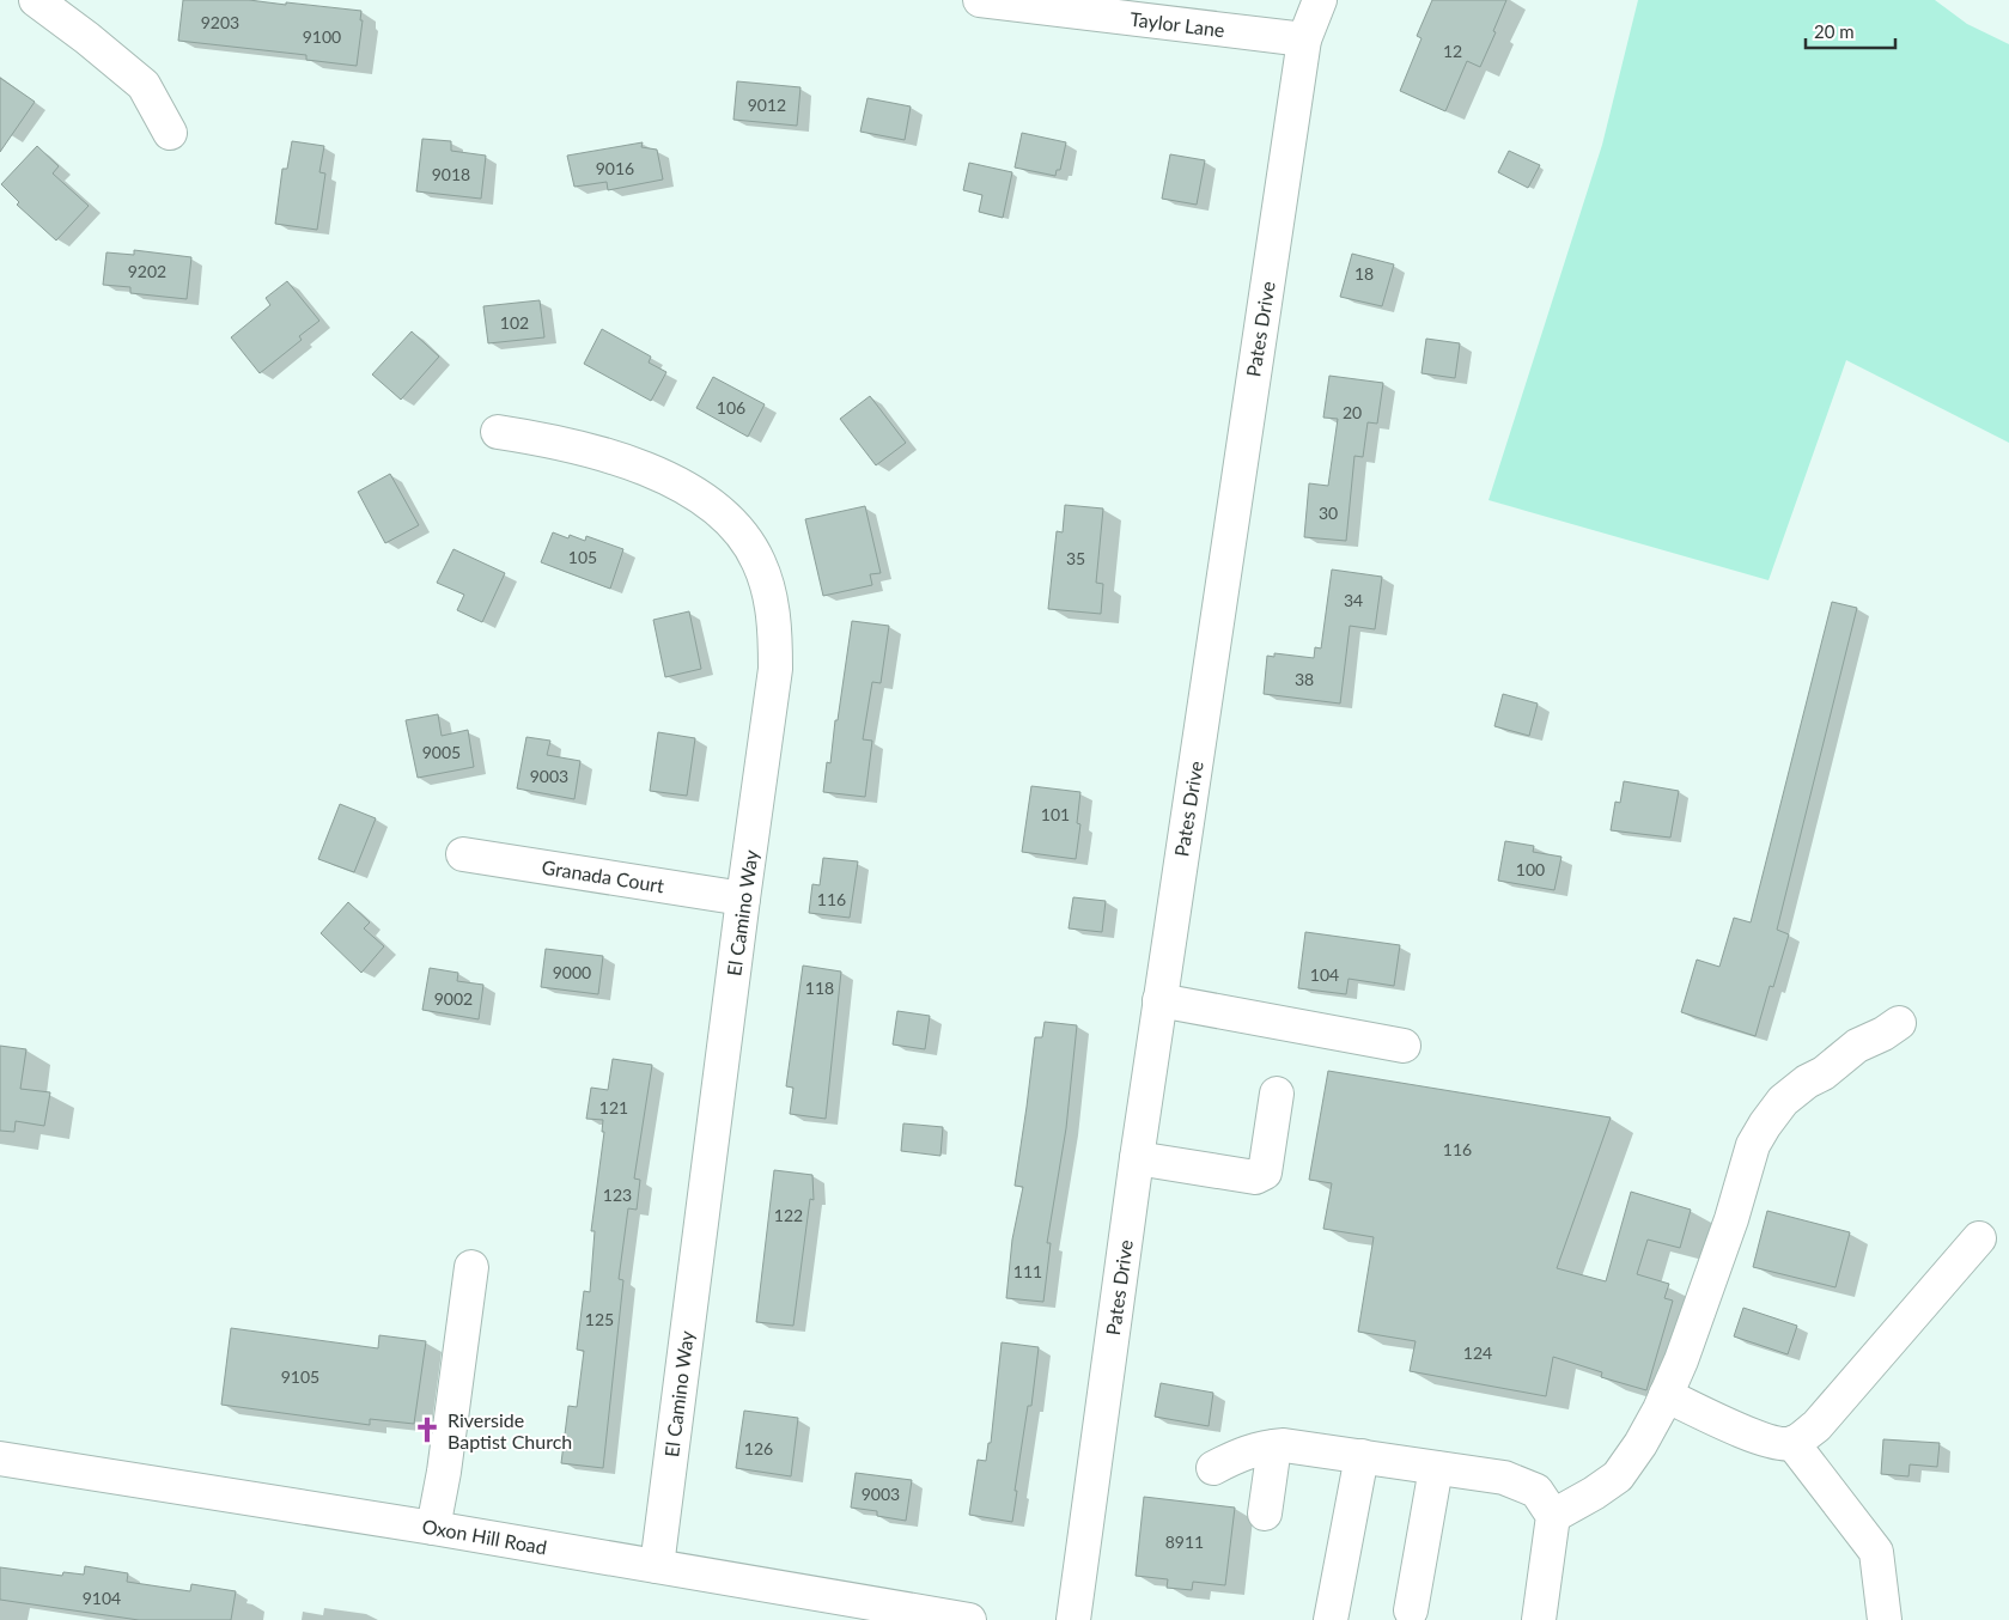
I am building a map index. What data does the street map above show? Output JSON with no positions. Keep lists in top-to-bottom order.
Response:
{
  "streets": {
    "street": [
      "Taylor Lane",
      "Pates Drive",
      "Granada Court",
      "El Camino Way",
      "Oxon Hill Road"
    ]
  },
  "crossings": [
    ["Taylor Lane", "Pates Drive"],
    ["Granada Court", "El Camino Way"],
    ["El Camino Way", "Oxon Hill Road"]
  ],
  "places": {
    "church": ["Riverside Baptist Church"]
  },
  "house_numbers": [
    "9203",
    "9100",
    "12",
    "9012",
    "9016",
    "9018",
    "9202",
    "18",
    "102",
    "106",
    "20",
    "30",
    "105",
    "35",
    "34",
    "38",
    "9005",
    "9003",
    "101",
    "100",
    "116",
    "9000",
    "104",
    "118",
    "9002",
    "121",
    "116",
    "123",
    "122",
    "111",
    "125",
    "124",
    "9105",
    "126",
    "9003",
    "8911",
    "9104"
  ],
  "scale_bar": "20 m"
}
